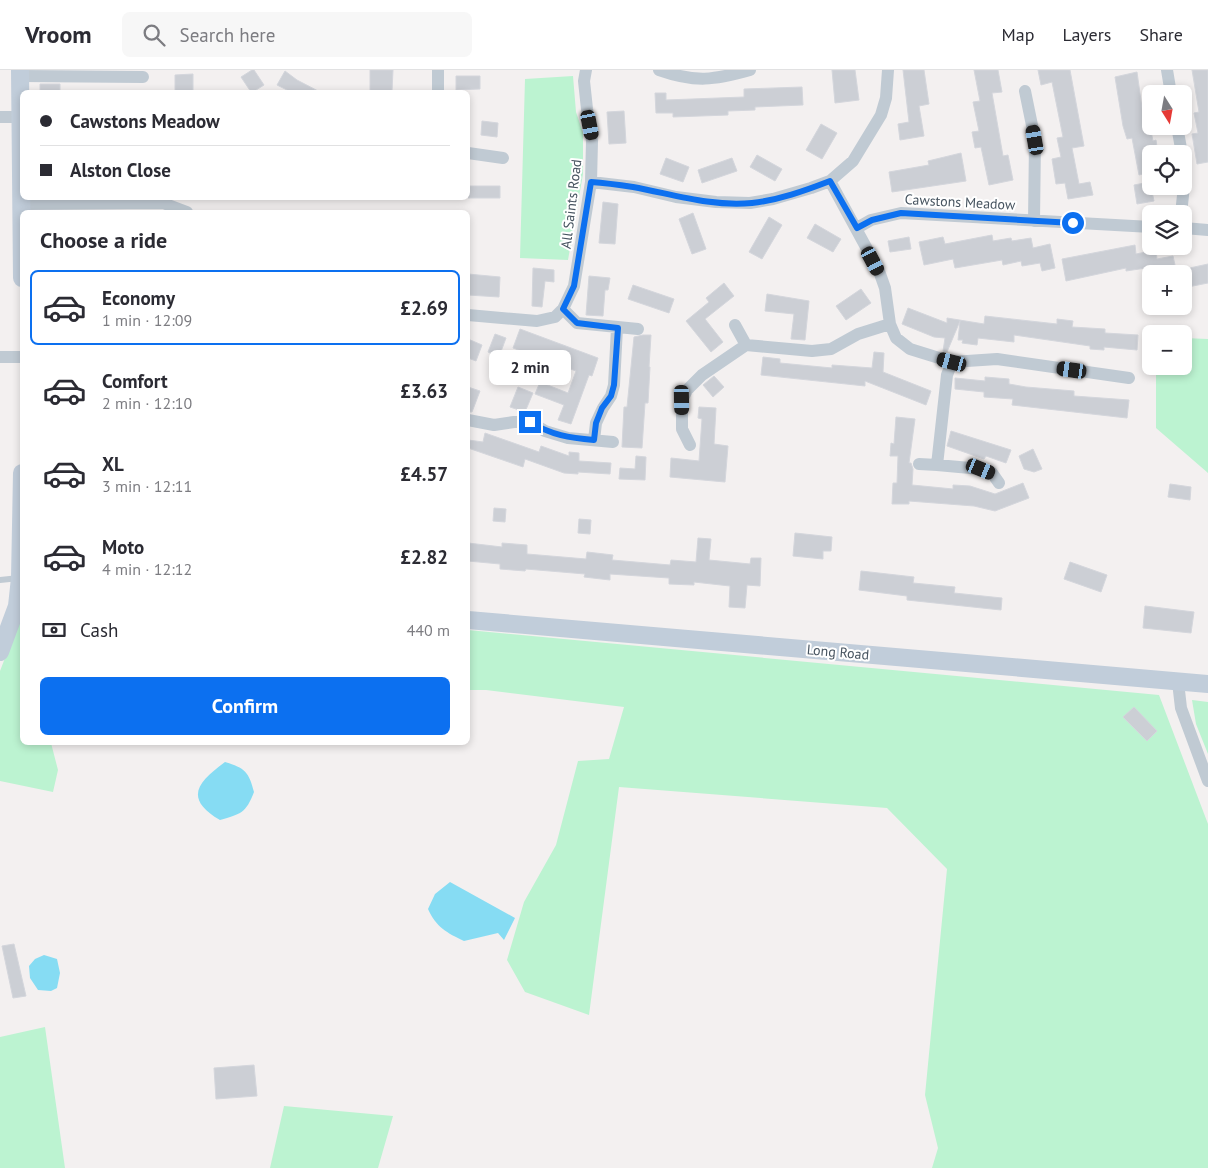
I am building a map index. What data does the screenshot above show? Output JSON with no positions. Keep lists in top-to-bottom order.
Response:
{
  "streets": {
    "street": ["Cawstons Meadow", "All Saints Road", "Long Road"]
  },
  "north": "bottom",
  "page": {
    "header": "Vroom",
    "search": "Search here",
    "nav": ["Map", "Layers", "Share"],
    "map_buttons": ["+", "−"],
    "banner": ["Cawstons Meadow", "Alston Close"],
    "heading": "Choose a ride",
    "list": [
      {
        "name": "Economy",
        "note": "1 min · 12:09",
        "value": "£2.69"
      },
      {
        "name": "Comfort",
        "note": "2 min · 12:10",
        "value": "£3.63"
      },
      {
        "name": "XL",
        "note": "3 min · 12:11",
        "value": "£4.57"
      },
      {
        "name": "Moto",
        "note": "4 min · 12:12",
        "value": "£2.82"
      }
    ],
    "bubble": "2 min",
    "pay": ["Cash", "440 m"],
    "buttons": "Confirm"
  }
}
